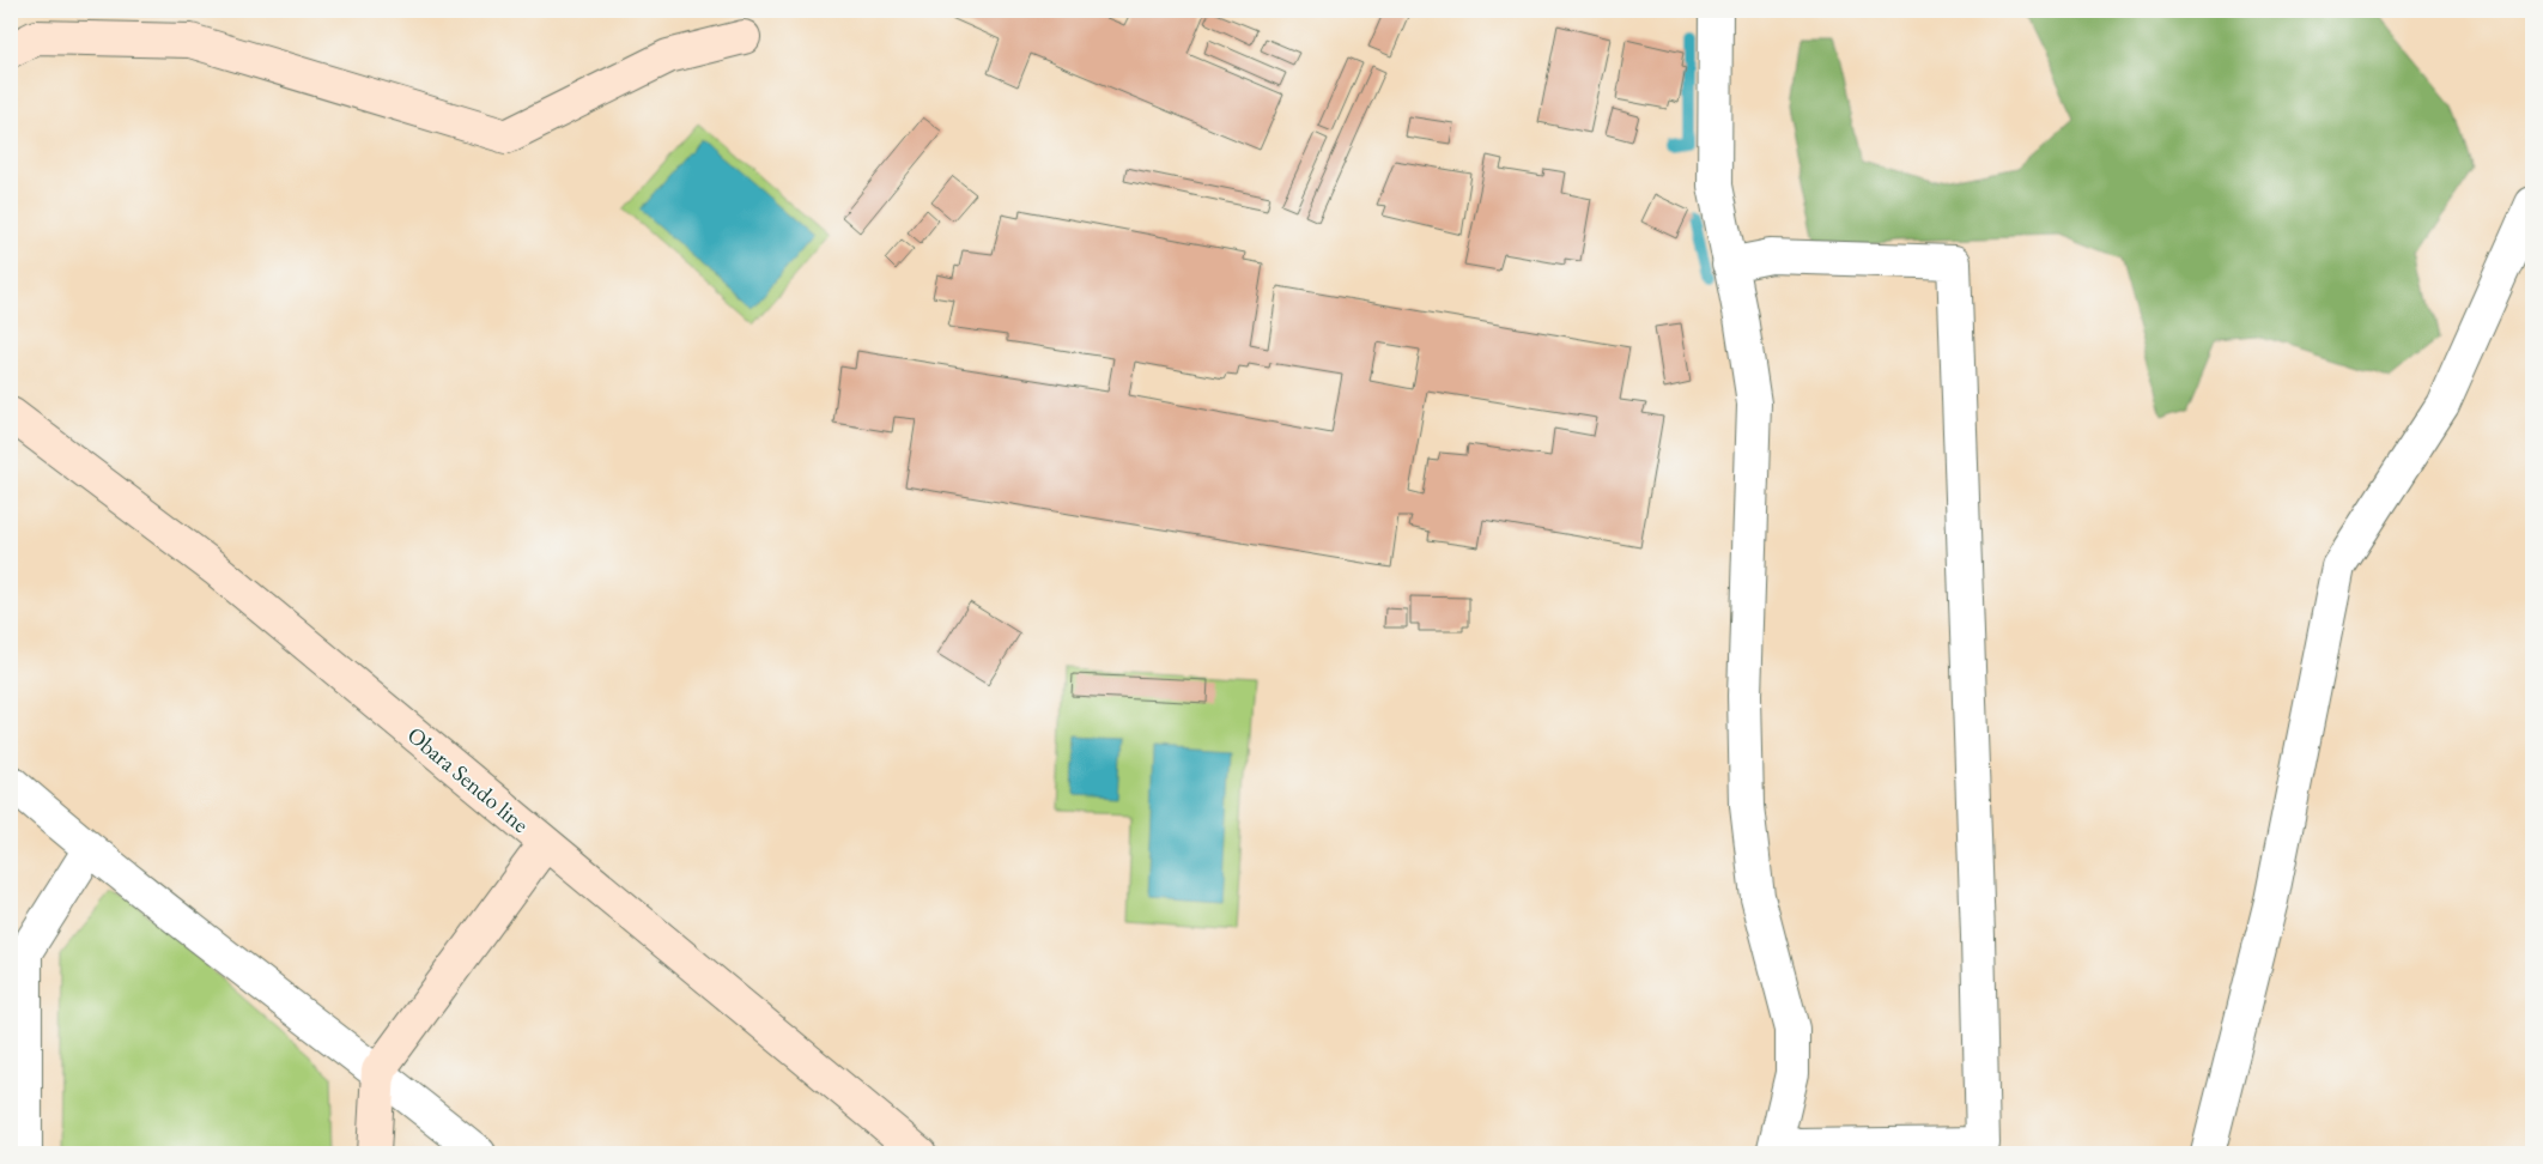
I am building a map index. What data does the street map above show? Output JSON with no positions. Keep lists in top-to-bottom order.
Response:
{
  "streets": {
    "main road": ["Obara Sendo line"]
  }
}
